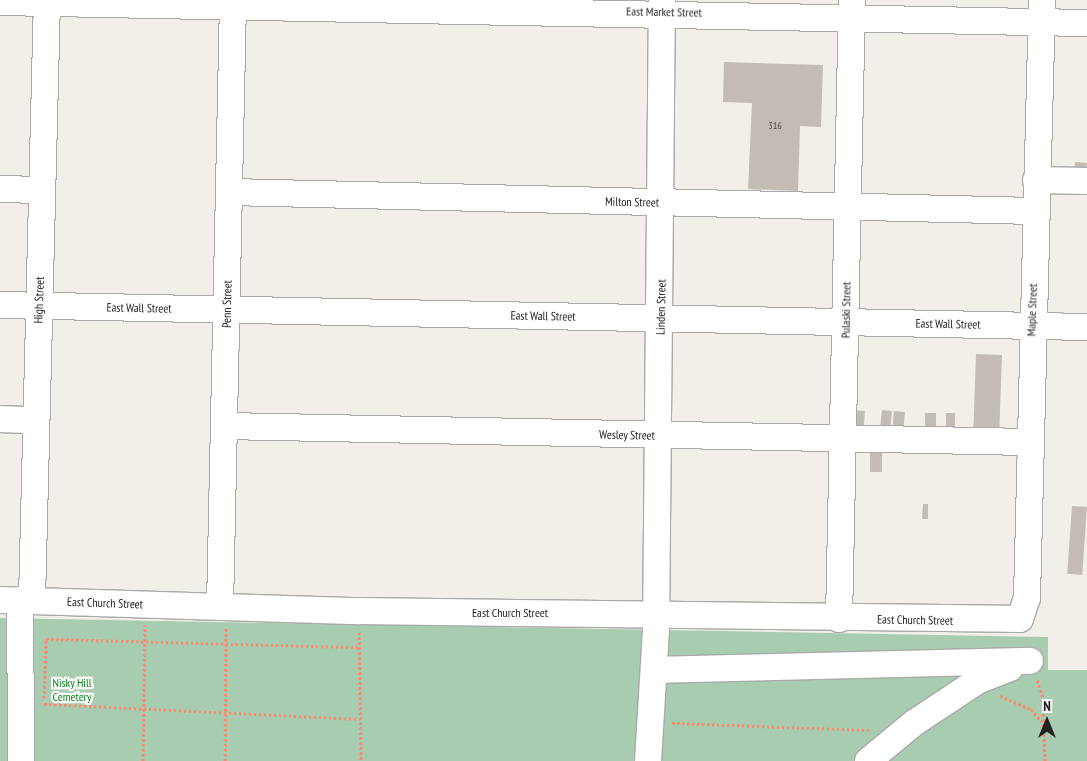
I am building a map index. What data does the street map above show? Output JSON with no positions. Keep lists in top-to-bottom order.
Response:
{
  "streets": {
    "street": [
      "East Market Street",
      "Milton Street",
      "High Street",
      "Penn Street",
      "Linden Street",
      "East Wall Street",
      "Pulaski Street",
      "Maple Street",
      "Wesley Street",
      "East Church Street"
    ]
  },
  "crossings": [
    ["East Market Street", "High Street"],
    ["East Market Street", "Penn Street"],
    ["East Market Street", "Linden Street"],
    ["East Market Street", "Pulaski Street"],
    ["East Market Street", "Maple Street"],
    ["Milton Street", "Penn Street"],
    ["Milton Street", "Linden Street"],
    ["Milton Street", "Pulaski Street"],
    ["Milton Street", "Maple Street"],
    ["High Street", "East Wall Street"],
    ["High Street", "East Church Street"],
    ["Penn Street", "East Wall Street"],
    ["Penn Street", "Wesley Street"],
    ["Penn Street", "East Church Street"],
    ["Linden Street", "East Wall Street"],
    ["Linden Street", "Wesley Street"],
    ["Linden Street", "East Church Street"],
    ["East Wall Street", "Pulaski Street"],
    ["East Wall Street", "Maple Street"],
    ["Pulaski Street", "Wesley Street"],
    ["Pulaski Street", "East Church Street"],
    ["Maple Street", "Wesley Street"],
    ["Maple Street", "East Church Street"]
  ],
  "parks": ["Nisky Hill Cemetery"],
  "house_numbers": ["316"],
  "north": "top"
}
